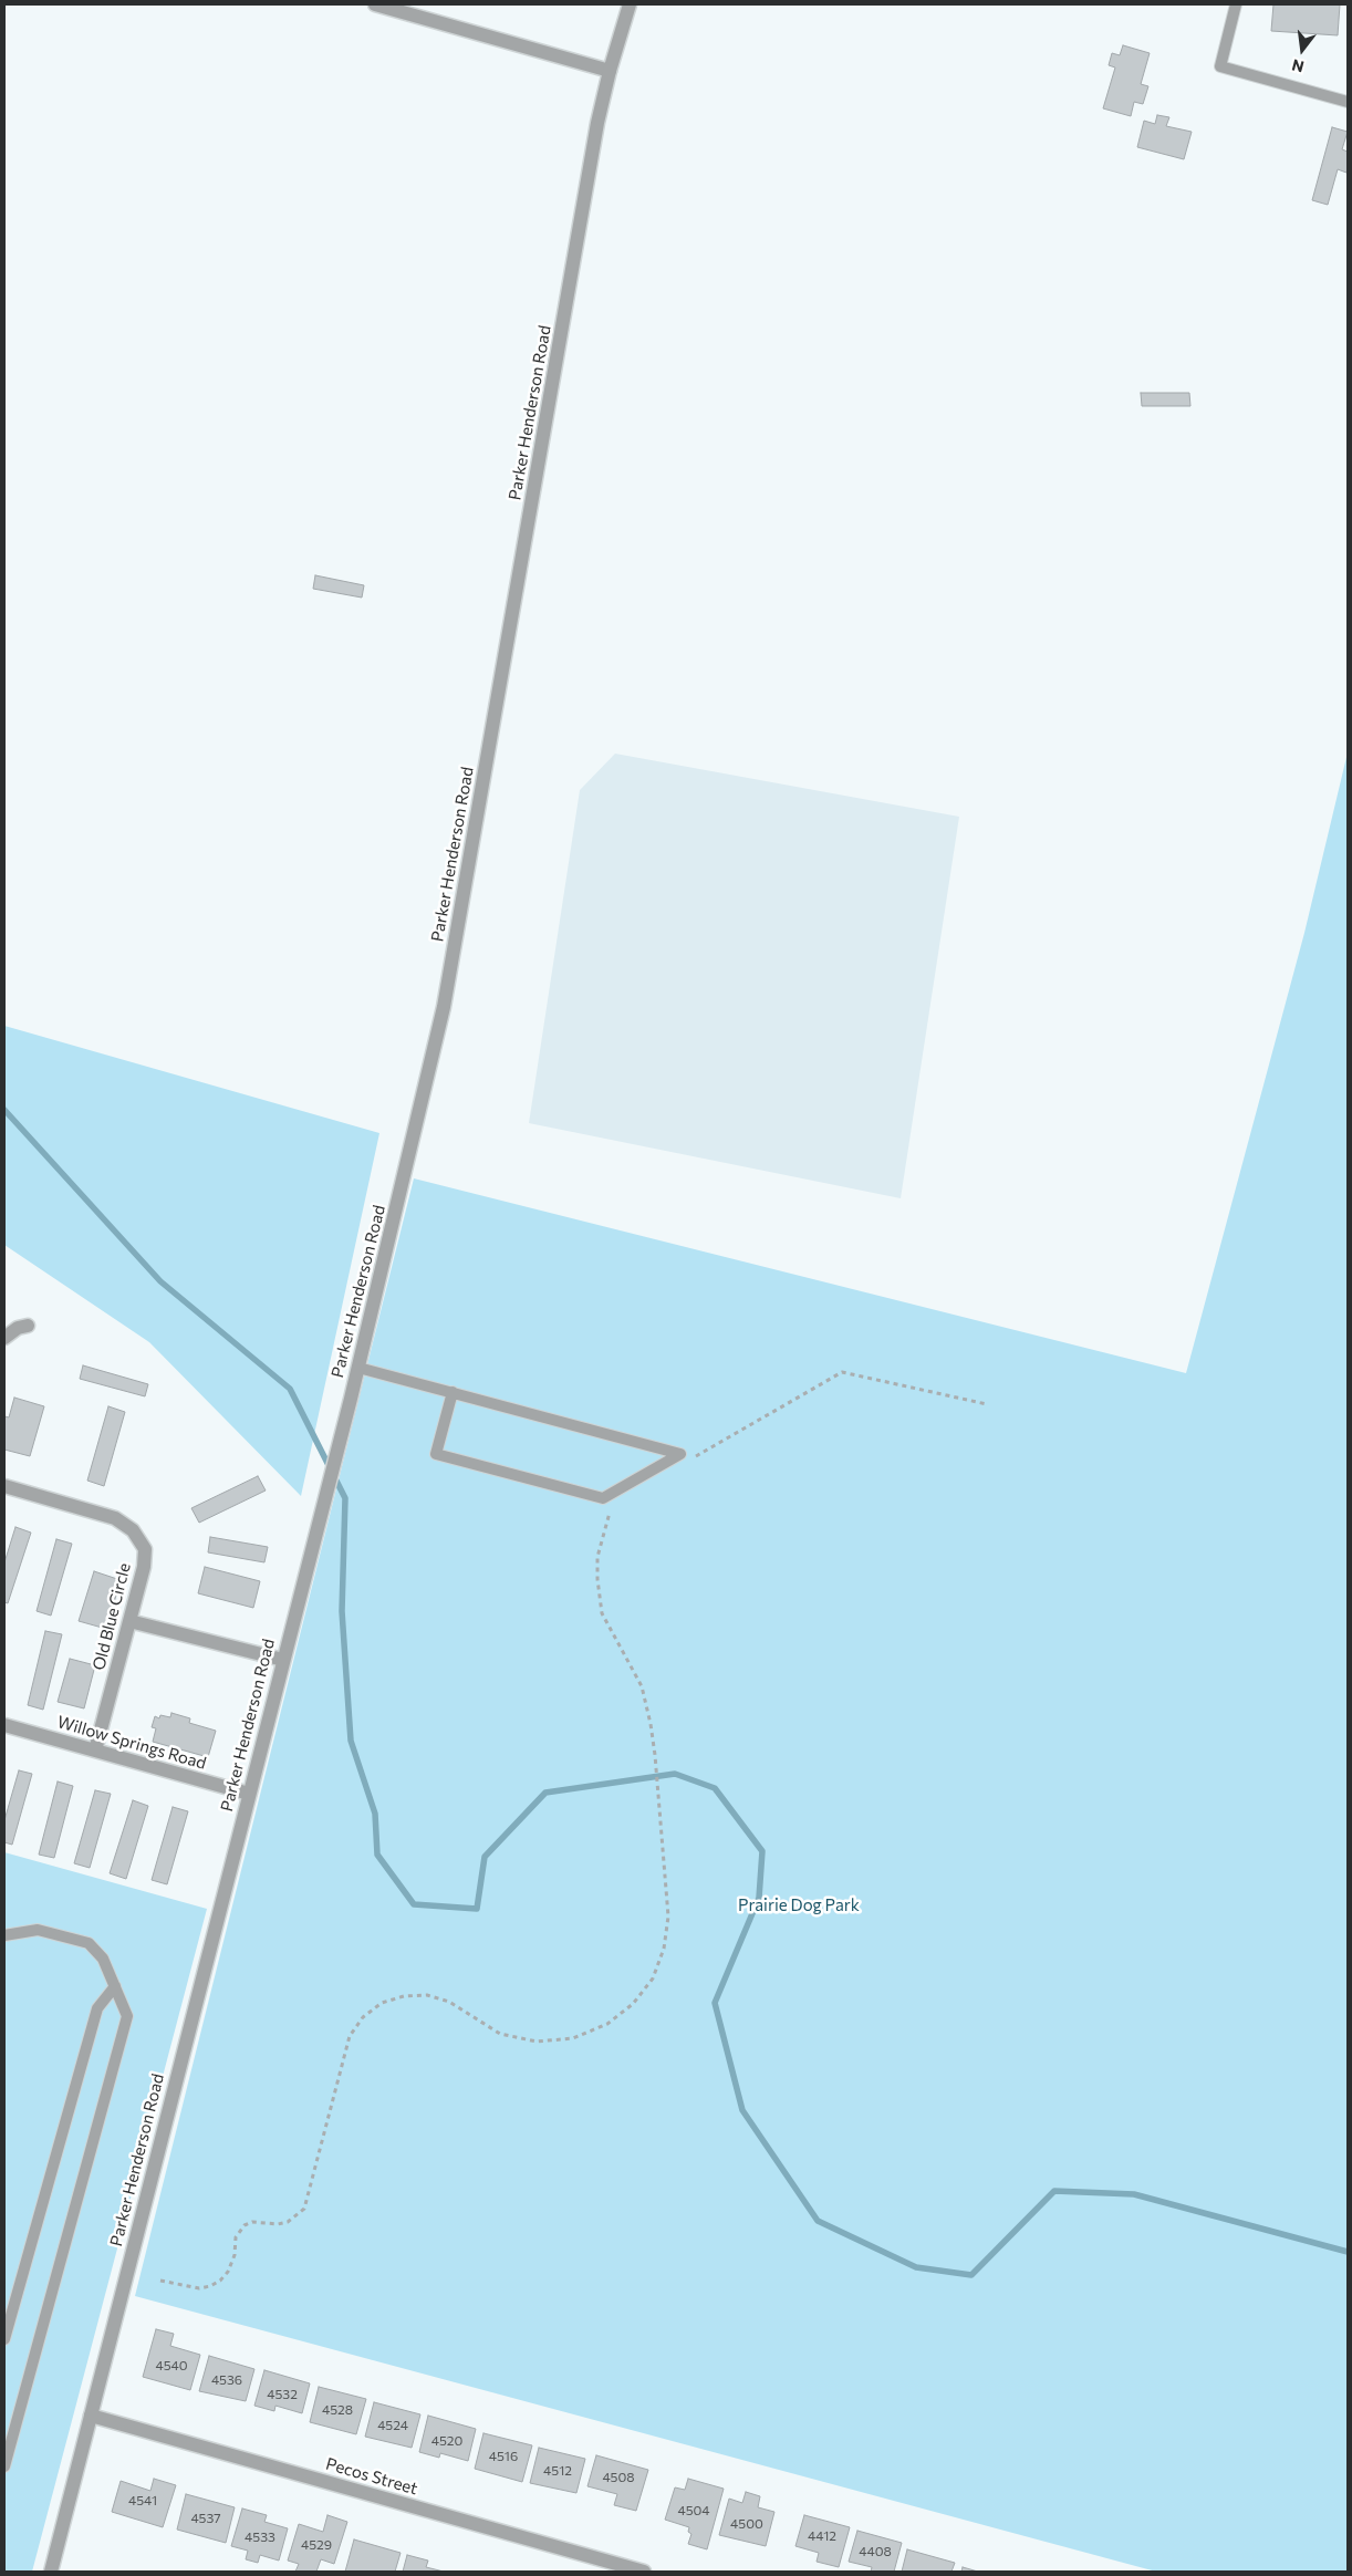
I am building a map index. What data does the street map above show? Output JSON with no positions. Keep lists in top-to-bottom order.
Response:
{
  "streets": {
    "street": [
      "Parker Henderson Road",
      "Old Blue Circle",
      "Willow Springs Road",
      "Pecos Street"
    ]
  },
  "crossings": [
    ["Parker Henderson Road", "Willow Springs Road"],
    ["Parker Henderson Road", "Pecos Street"],
    ["Old Blue Circle", "Willow Springs Road"]
  ],
  "parks": ["Prairie Dog Park"],
  "house_numbers": [
    "4540",
    "4536",
    "4532",
    "4528",
    "4524",
    "4520",
    "4516",
    "4512",
    "4508",
    "4541",
    "4504",
    "4537",
    "4500",
    "4412",
    "4533",
    "4529",
    "4408"
  ],
  "north": "bottom"
}
